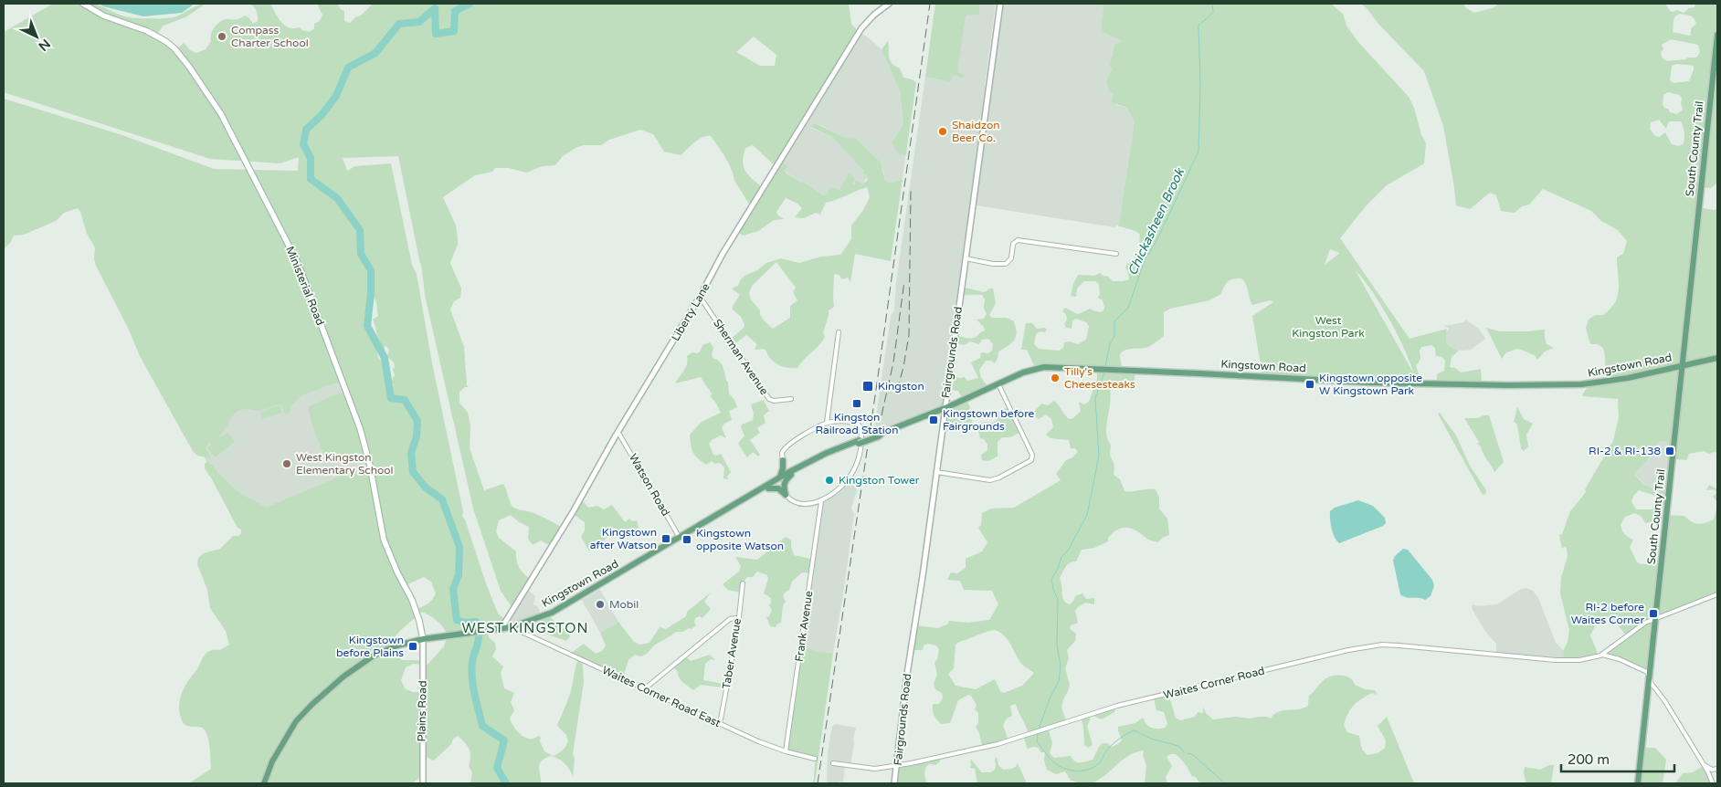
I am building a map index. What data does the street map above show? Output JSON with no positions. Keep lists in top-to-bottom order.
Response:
{
  "streets": {
    "main road": ["South County Trail", "Ministerial Road", "Kingstown Road"],
    "street": [
      "Liberty Lane",
      "Fairgrounds Road",
      "Sherman Avenue",
      "Watson Road",
      "Frank Avenue",
      "Taber Avenue",
      "Waites Corner Road",
      "Waites Corner Road East",
      "Plains Road"
    ]
  },
  "crossings": [
    ["South County Trail", "Kingstown Road"],
    ["South County Trail", "Waites Corner Road"],
    ["Ministerial Road", "Kingstown Road"],
    ["Ministerial Road", "Plains Road"],
    ["Liberty Lane", "Sherman Avenue"],
    ["Liberty Lane", "Kingstown Road"],
    ["Liberty Lane", "Watson Road"],
    ["Fairgrounds Road", "Kingstown Road"],
    ["Fairgrounds Road", "Waites Corner Road"],
    ["Kingstown Road", "Watson Road"],
    ["Kingstown Road", "Waites Corner Road East"],
    ["Kingstown Road", "Plains Road"],
    ["Frank Avenue", "Waites Corner Road East"],
    ["Taber Avenue", "Waites Corner Road East"]
  ],
  "districts": ["WEST KINGSTON"],
  "water": ["Chickasheen Brook"],
  "parks": ["West Kingston Park"],
  "places": {
    "other": [
      "Compass Charter School",
      "Shaidzon Beer Co.",
      "Tilly's Cheesesteaks",
      "West Kingston Elementary School",
      "Kingston Tower",
      "Mobil"
    ],
    "transit": [
      "Kingstown opposite W Kingstown Park",
      "Kingston",
      "Kingston Railroad Station",
      "Kingstown before Fairgrounds",
      "RI-2 & RI-138",
      "Kingstown after Watson",
      "Kingstown opposite Watson",
      "RI-2 before Waites Corner",
      "Kingstown before Plains"
    ]
  },
  "scale_bar": "200 m",
  "north": "bottom right"
}
